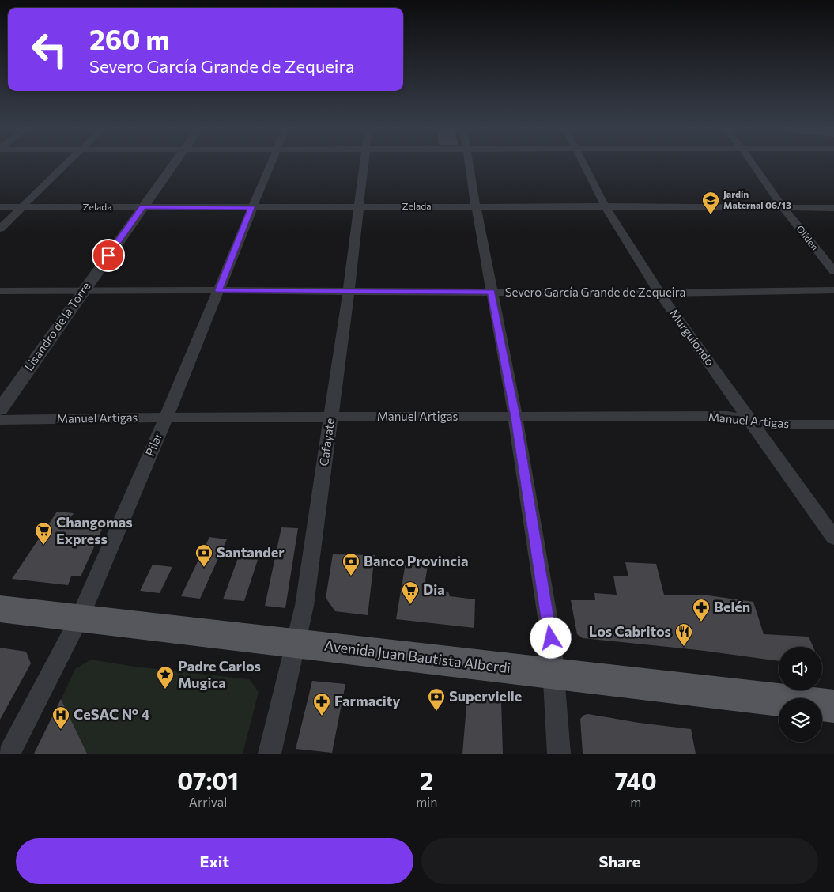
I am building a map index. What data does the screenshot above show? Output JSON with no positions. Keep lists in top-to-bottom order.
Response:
{
  "streets": {
    "main road": ["Avenida Juan Bautista Alberdi"],
    "street": [
      "Zelada",
      "Oliden",
      "Severo García Grande de Zequeira",
      "Lisandro de la Torre",
      "Murguiondo",
      "Manuel Artigas",
      "Cafayate",
      "Pilar"
    ]
  },
  "crossings": [
    ["Zelada", "Oliden"],
    ["Zelada", "Lisandro de la Torre"],
    ["Zelada", "Murguiondo"],
    ["Zelada", "Cafayate"],
    ["Zelada", "Pilar"],
    ["Severo García Grande de Zequeira", "Lisandro de la Torre"],
    ["Severo García Grande de Zequeira", "Murguiondo"],
    ["Severo García Grande de Zequeira", "Cafayate"],
    ["Severo García Grande de Zequeira", "Pilar"],
    ["Murguiondo", "Manuel Artigas"],
    ["Manuel Artigas", "Cafayate"],
    ["Manuel Artigas", "Pilar"],
    ["Cafayate", "Avenida Juan Bautista Alberdi"],
    ["Pilar", "Avenida Juan Bautista Alberdi"]
  ],
  "places": {
    "school or university": ["Jardín Maternal 06/13"],
    "supermarket": ["Changomas Express", "Dia"],
    "bank": ["Santander", "Banco Provincia", "Supervielle"],
    "pharmacy": ["Belén", "Farmacity"],
    "restaurant": ["Los Cabritos"],
    "place": ["Padre Carlos Mugica"],
    "hospital": ["CeSAC Nº 4"]
  },
  "page": {
    "turn": ["260 m", "Severo García Grande de Zequeira"],
    "eta": [
      "07:01",
      "Arrival",
      "2",
      "min",
      "740",
      "m"
    ],
    "buttons": ["Exit", "Share"]
  }
}
